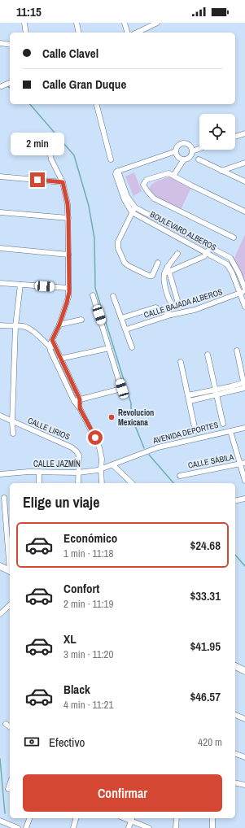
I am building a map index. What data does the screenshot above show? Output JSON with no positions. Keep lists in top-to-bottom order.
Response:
{
  "streets": {
    "street": [
      "BOULEVARD ALBEROS",
      "CALLE BAJADA ALBEROS",
      "CALLE LIRIOS",
      "AVENIDA DEPORTES",
      "CALLE SÁBILA",
      "CALLE JAZMÍN"
    ]
  },
  "crossings": [
    ["BOULEVARD ALBEROS", "CALLE BAJADA ALBEROS"],
    ["CALLE LIRIOS", "CALLE JAZMÍN"],
    ["AVENIDA DEPORTES", "CALLE JAZMÍN"]
  ],
  "places": ["Revolucion Mexicana"],
  "page": {
    "status": "11:15",
    "banner": ["Calle Clavel", "Calle Gran Duque"],
    "bubble": "2 min",
    "heading": "Elige un viaje",
    "list": [
      {
        "name": "Económico",
        "note": "1 min · 11:18",
        "value": "$24.68"
      },
      {
        "name": "Confort",
        "note": "2 min · 11:19",
        "value": "$33.31"
      },
      {
        "name": "XL",
        "note": "3 min · 11:20",
        "value": "$41.95"
      },
      {
        "name": "Black",
        "note": "4 min · 11:21",
        "value": "$46.57"
      }
    ],
    "pay": ["Efectivo", "420 m"],
    "buttons": "Confirmar"
  }
}
